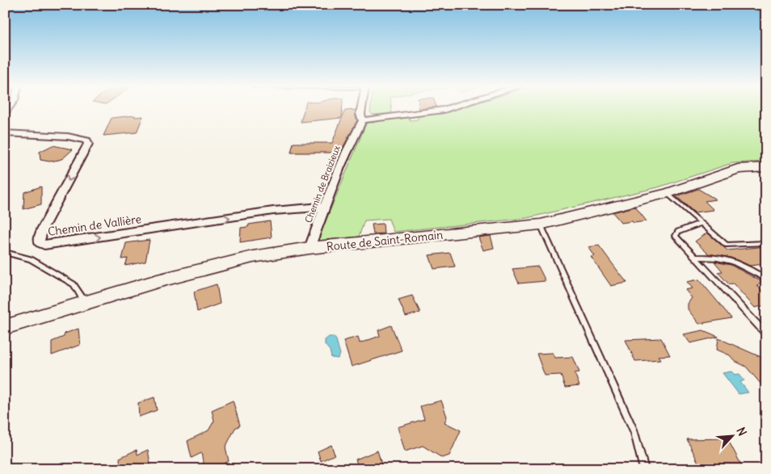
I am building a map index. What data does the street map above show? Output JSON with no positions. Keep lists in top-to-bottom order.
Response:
{
  "streets": {
    "main road": ["Route de Saint-Romain"],
    "street": ["Chemin de Braizieux", "Chemin de Vallière"]
  },
  "crossings": [
    ["Chemin de Braizieux", "Chemin de Vallière"],
    ["Chemin de Braizieux", "Route de Saint-Romain"]
  ],
  "north": "top right"
}
